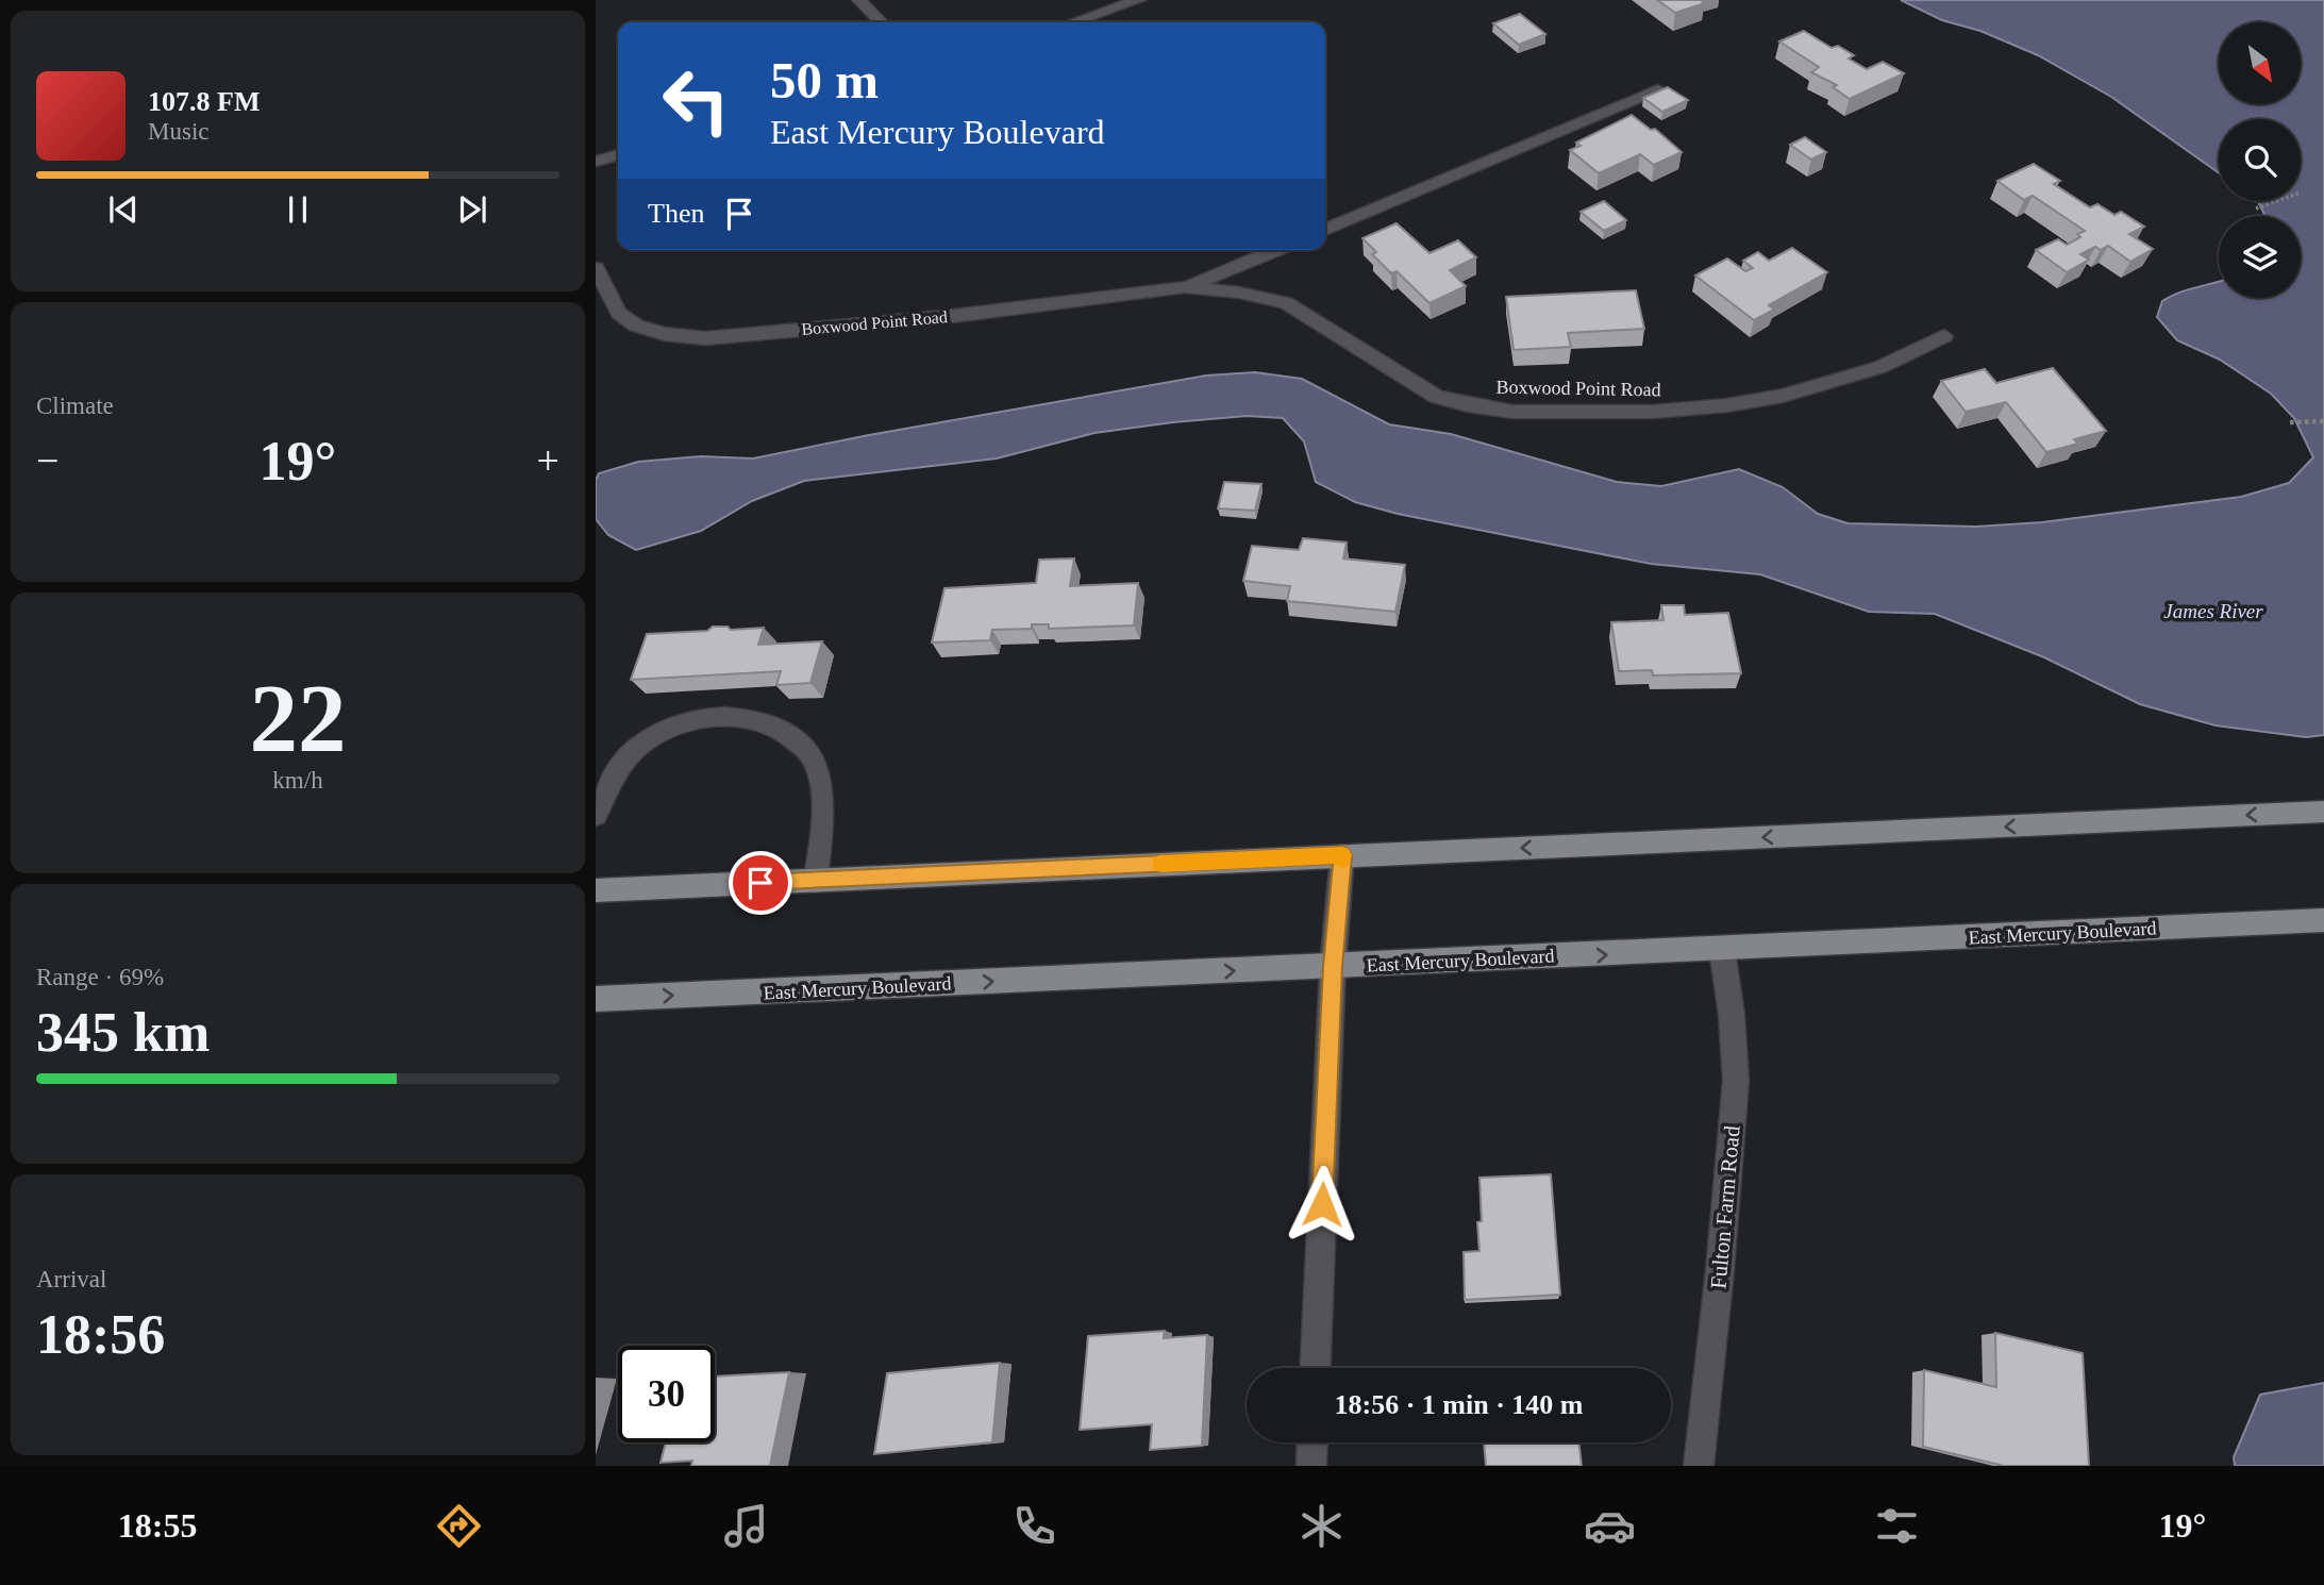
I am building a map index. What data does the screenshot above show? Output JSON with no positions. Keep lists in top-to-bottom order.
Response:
{
  "streets": {
    "main road": ["East Mercury Boulevard"],
    "street": ["Boxwood Point Road", "Fulton Farm Road"]
  },
  "crossings": [
    ["East Mercury Boulevard", "Fulton Farm Road"]
  ],
  "water": ["James River"],
  "north": "bottom right",
  "page": {
    "turn": ["50 m", "East Mercury Boulevard"],
    "song": ["107.8 FM", "Music"],
    "then": "Then",
    "tile": [
      "Climate",
      ["22", "km/h"],
      ["Range · 69%", "345 km"],
      ["Arrival", "18:56"]
    ],
    "heat": ["−", "19°", "+"],
    "limit": "30",
    "trip": "18:56 · 1 min · 140 m",
    "tabs": ["18:55", "19°"]
  }
}
